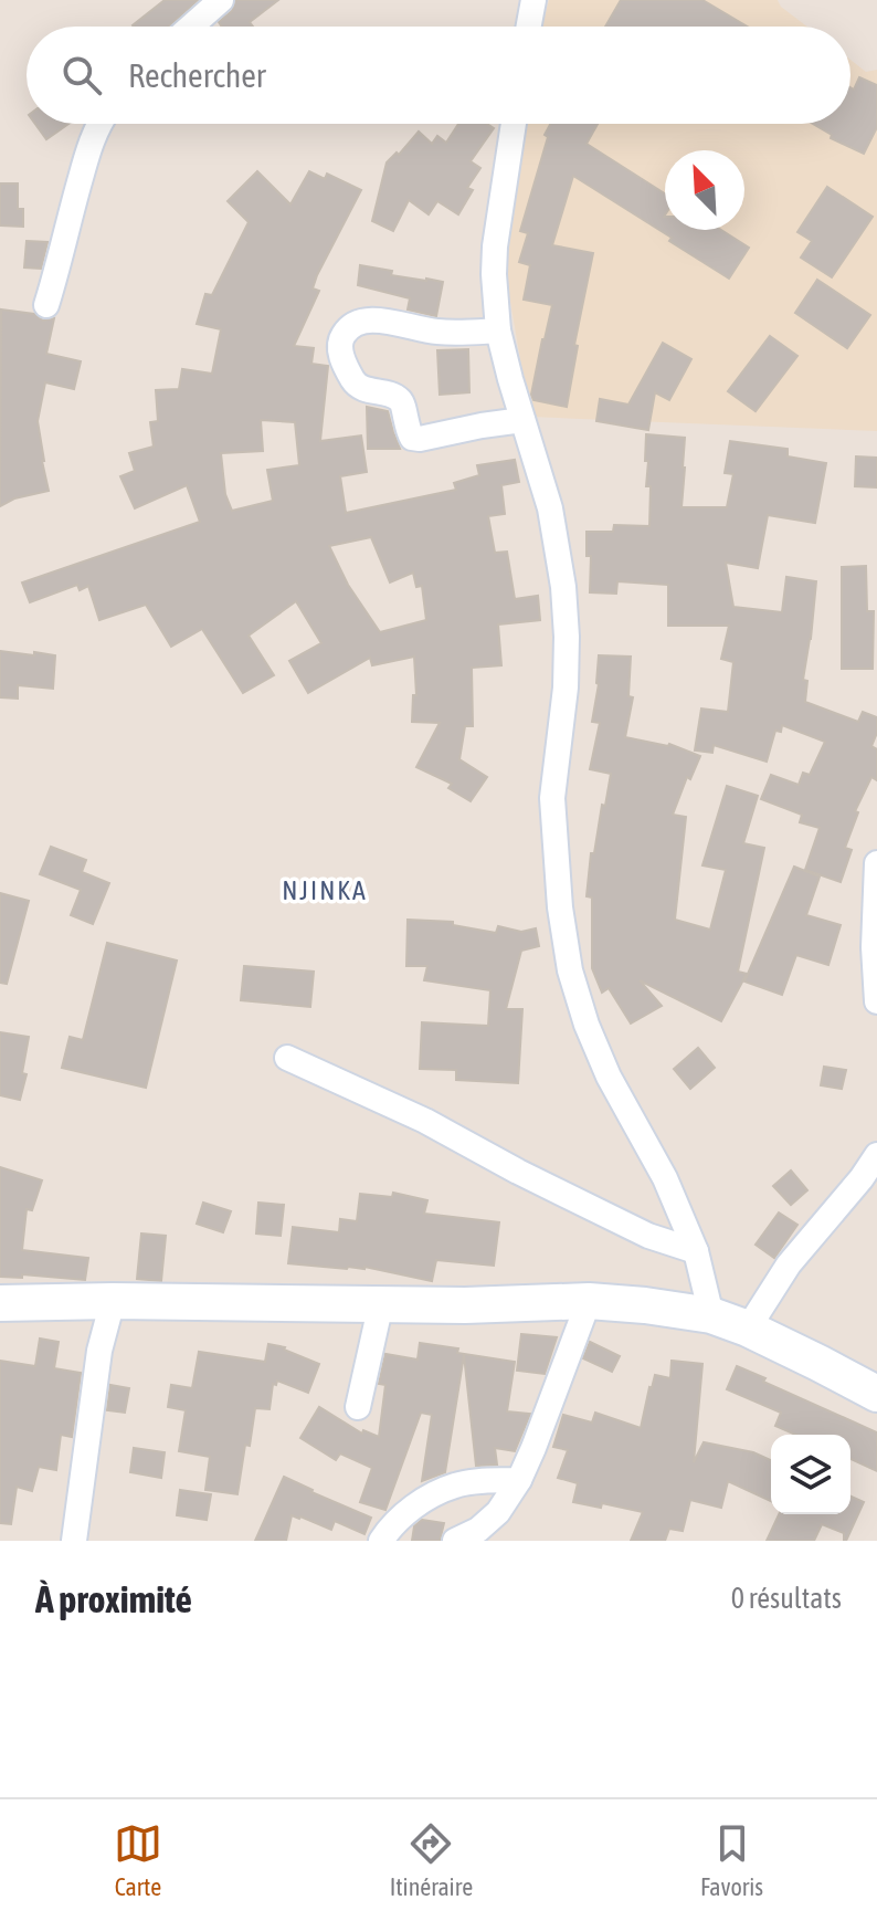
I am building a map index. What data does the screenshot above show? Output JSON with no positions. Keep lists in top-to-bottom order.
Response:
{
  "districts": ["NJINKA"],
  "north": "top left",
  "page": {
    "search": "Rechercher",
    "heading": ["À proximité", "0 résultats"],
    "nav": ["Carte", "Itinéraire", "Favoris"]
  }
}
